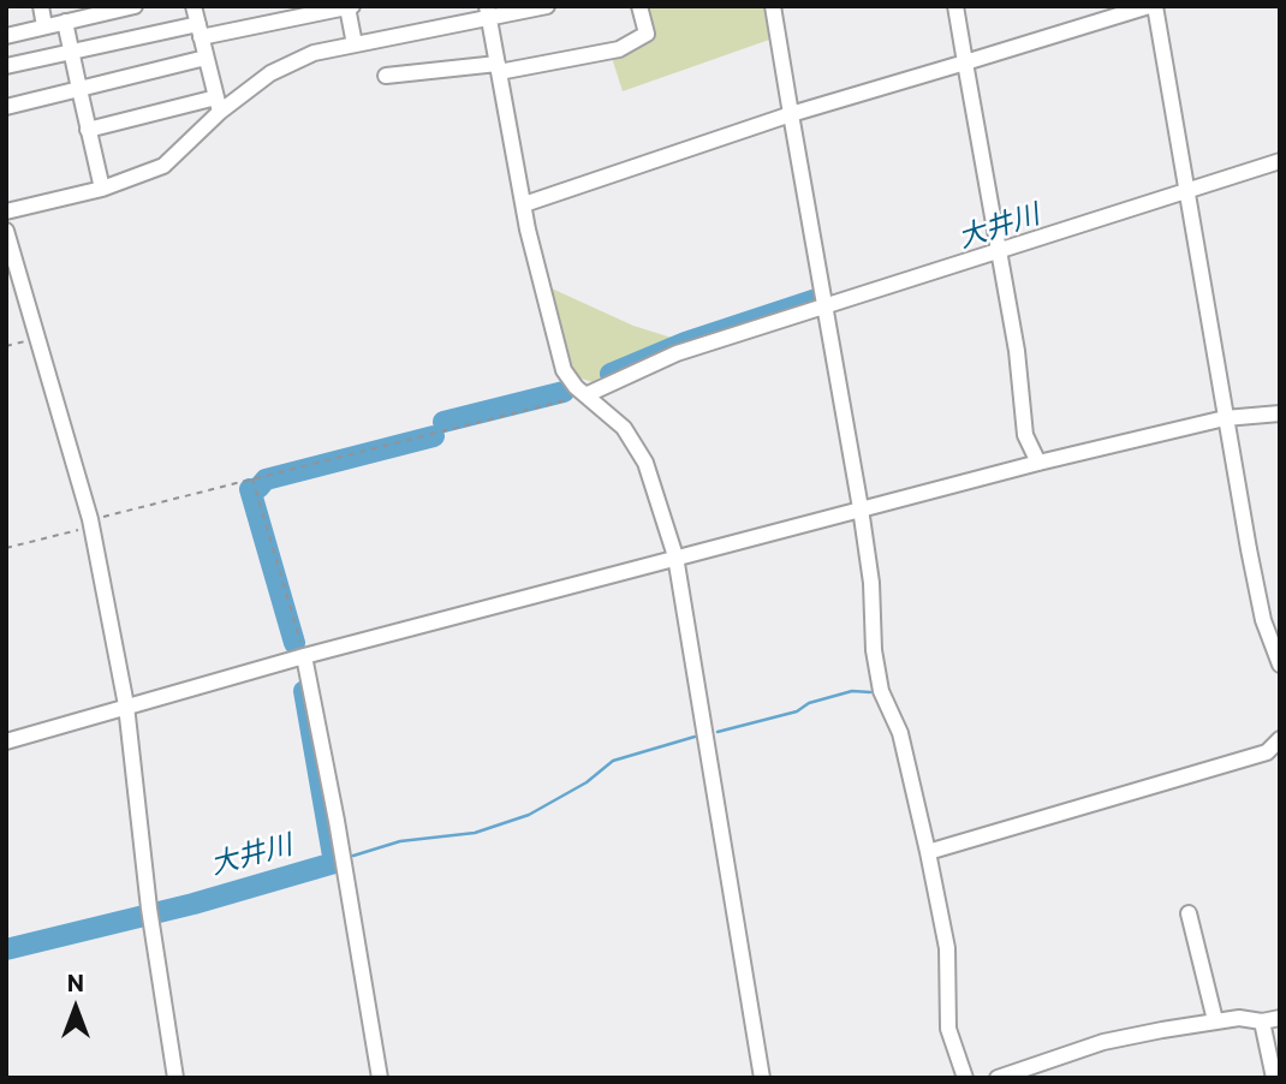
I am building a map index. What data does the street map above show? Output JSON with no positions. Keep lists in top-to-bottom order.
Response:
{
  "water": ["大井川"],
  "north": "top"
}
